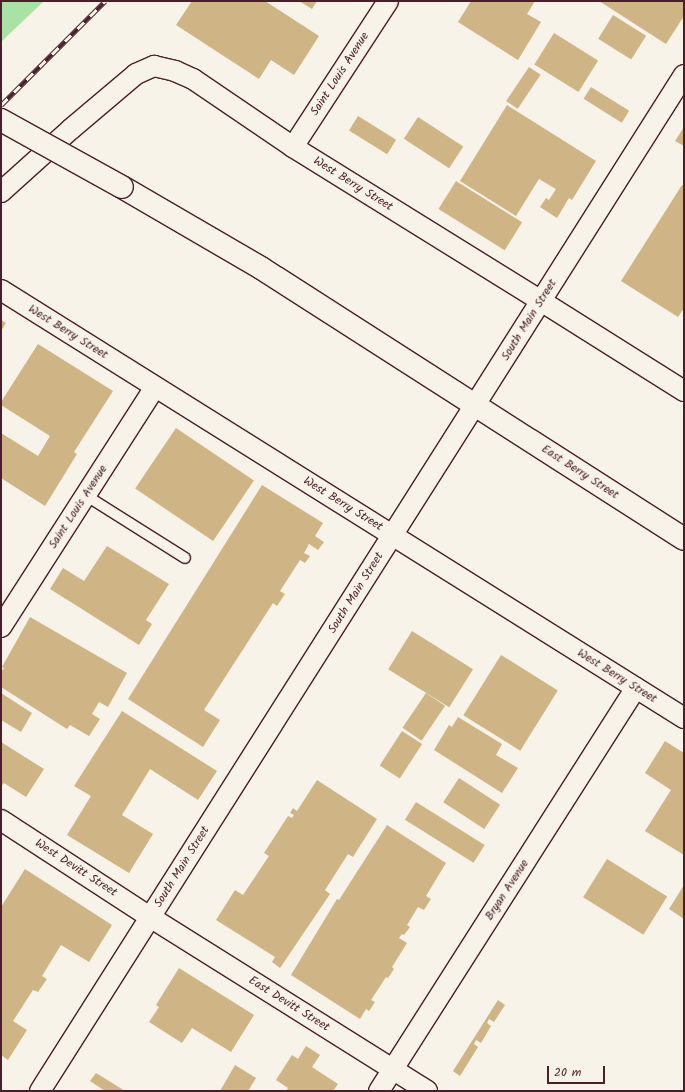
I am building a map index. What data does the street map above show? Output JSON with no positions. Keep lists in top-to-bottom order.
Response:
{
  "streets": {
    "main road": ["East Berry Street"],
    "street": [
      "Saint Louis Avenue",
      "West Berry Street",
      "South Main Street",
      "West Devitt Street",
      "Bryan Avenue",
      "East Devitt Street"
    ]
  },
  "crossings": [
    ["Saint Louis Avenue", "West Berry Street"],
    ["West Berry Street", "South Main Street"],
    ["West Berry Street", "Bryan Avenue"],
    ["South Main Street", "East Berry Street"],
    ["South Main Street", "West Devitt Street"],
    ["South Main Street", "East Devitt Street"],
    ["West Devitt Street", "East Devitt Street"],
    ["Bryan Avenue", "East Devitt Street"]
  ],
  "scale_bar": "20 m"
}
